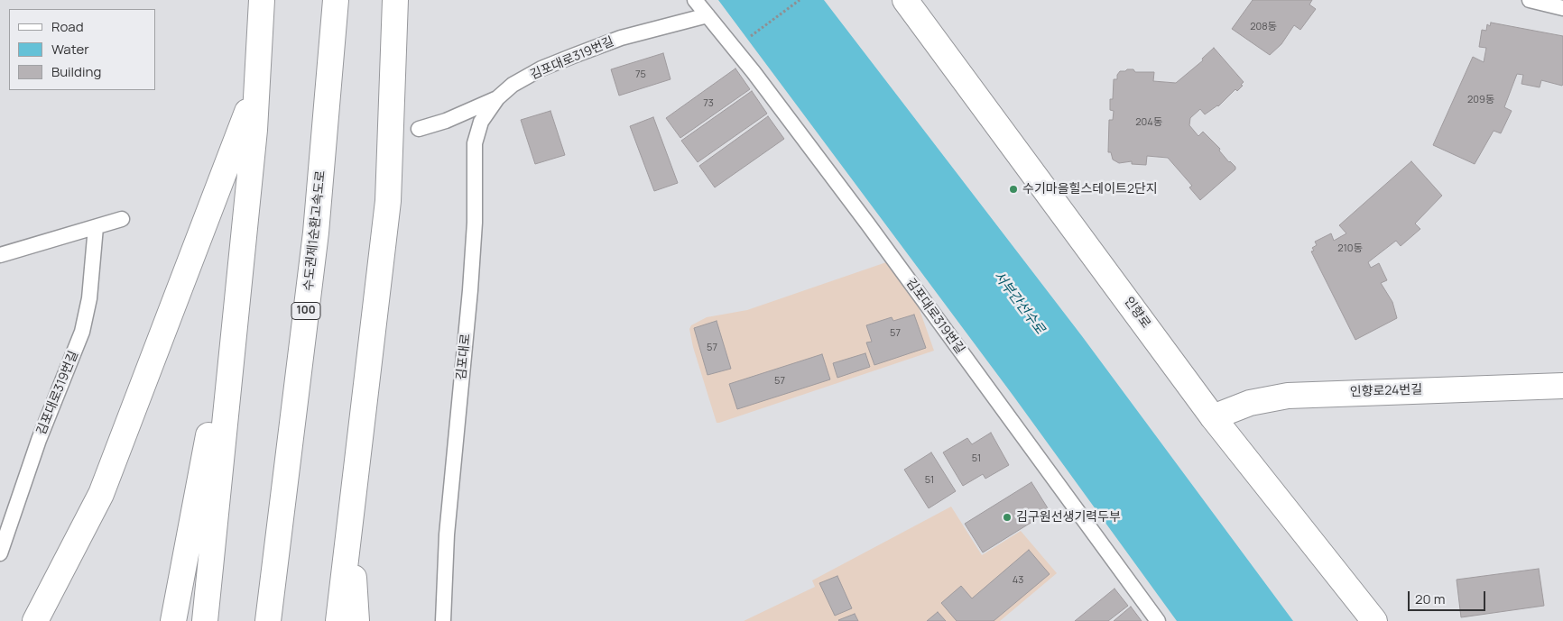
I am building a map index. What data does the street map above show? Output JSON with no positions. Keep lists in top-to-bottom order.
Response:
{
  "streets": {
    "main road": [
      "수도권제1순환고속도로",
      "100",
      "인향로",
      "인향로24번길"
    ],
    "lane": ["김포대로319번길", "김포대로"]
  },
  "crossings": [
    ["김포대로319번길", "김포대로"],
    ["인향로", "인향로24번길"]
  ],
  "water": ["서부간선수로"],
  "places": ["수기마을힐스테이트2단지", "김구원선생기력두부"],
  "house_numbers": [
    "208동",
    "75",
    "209동",
    "73",
    "204동",
    "210동",
    "57",
    "57",
    "57",
    "51",
    "51",
    "43"
  ],
  "legend": ["Road", "Water", "Building"],
  "scale_bar": "20 m"
}
